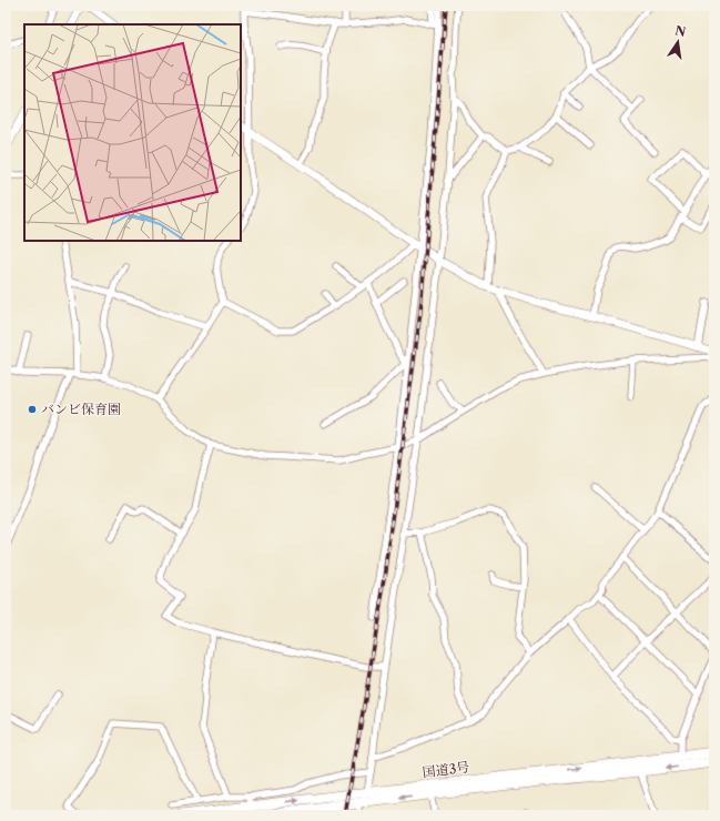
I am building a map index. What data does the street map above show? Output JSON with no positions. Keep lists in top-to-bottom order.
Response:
{
  "streets": {
    "highway": ["国道3号"]
  },
  "places": ["バンビ保育園"],
  "north": "top"
}
